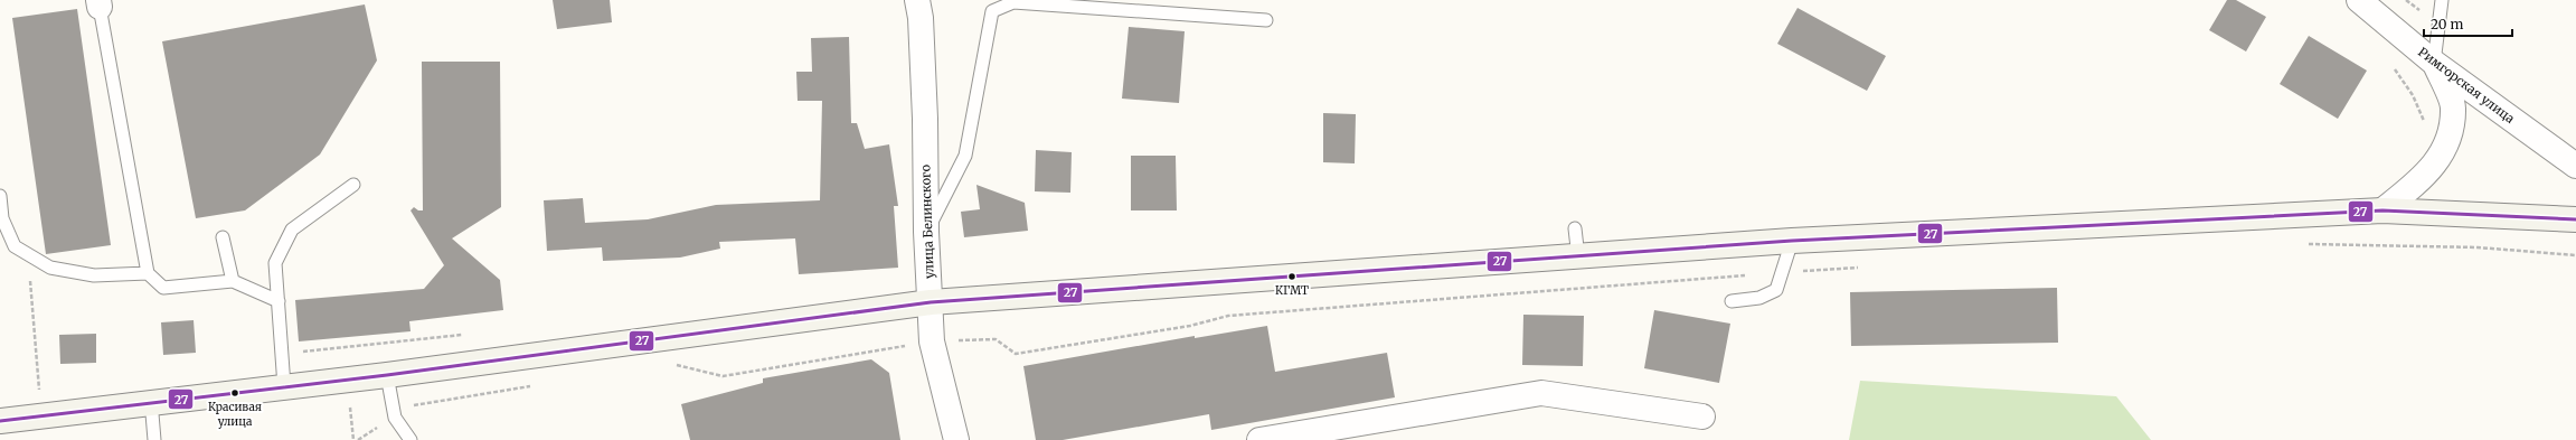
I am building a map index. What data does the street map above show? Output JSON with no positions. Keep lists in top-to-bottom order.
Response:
{
  "streets": {
    "street": ["Римгорская улица", "улица Белинского"]
  },
  "places": ["КГМТ", "Красивая улица"],
  "lines": ["transit line 27"],
  "scale_bar": "20 m"
}
